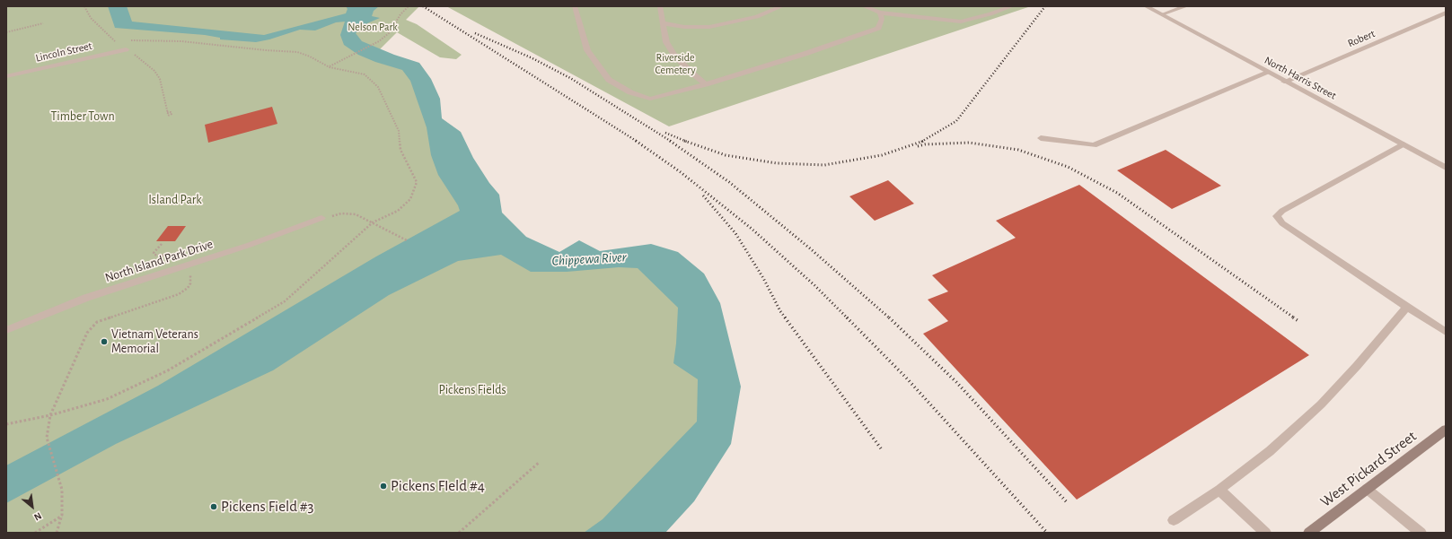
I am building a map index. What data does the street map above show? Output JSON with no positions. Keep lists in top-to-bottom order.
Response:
{
  "streets": {
    "main road": ["West Pickard Street"],
    "street": [
      "Robert",
      "Lincoln Street",
      "North Harris Street",
      "North Island Park Drive"
    ]
  },
  "crossings": [
    ["Robert", "North Harris Street"]
  ],
  "water": ["Chippewa River"],
  "parks": [
    "Nelson Park",
    "Riverside Cemetery",
    "Timber Town",
    "Island Park",
    "Pickens Fields"
  ],
  "places": ["Vietnam Veterans Memorial", "Pickens FIeld #4", "Pickens Field #3"],
  "north": "bottom right"
}
